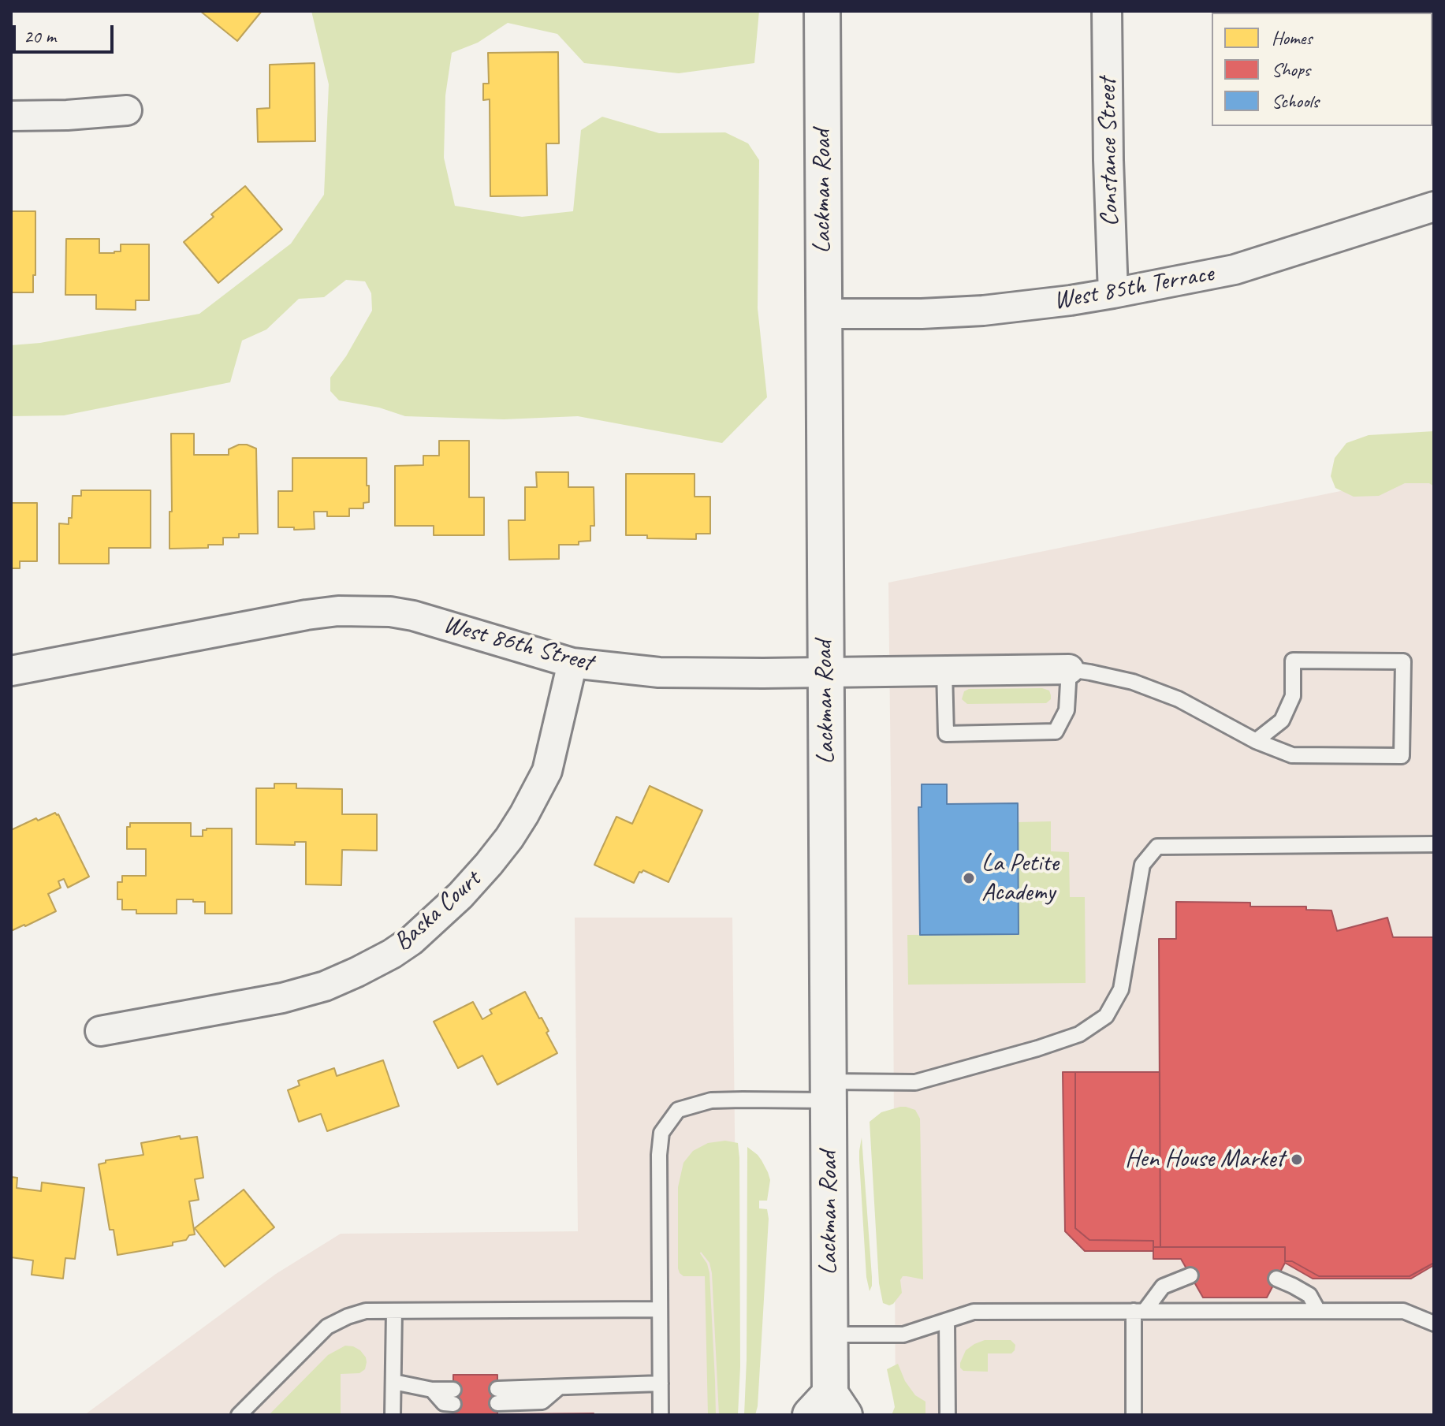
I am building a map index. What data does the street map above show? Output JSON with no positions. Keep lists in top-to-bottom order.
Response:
{
  "streets": {
    "main road": ["Lackman Road"],
    "street": [
      "Constance Street",
      "West 85th Terrace",
      "West 86th Street",
      "Baska Court"
    ]
  },
  "crossings": [
    ["Constance Street", "West 85th Terrace"],
    ["Lackman Road", "West 85th Terrace"],
    ["Lackman Road", "West 86th Street"],
    ["West 86th Street", "Baska Court"]
  ],
  "places": ["La Petite Academy", "Hen House Market"],
  "legend": ["Homes", "Shops", "Schools"],
  "scale_bar": "20 m"
}
